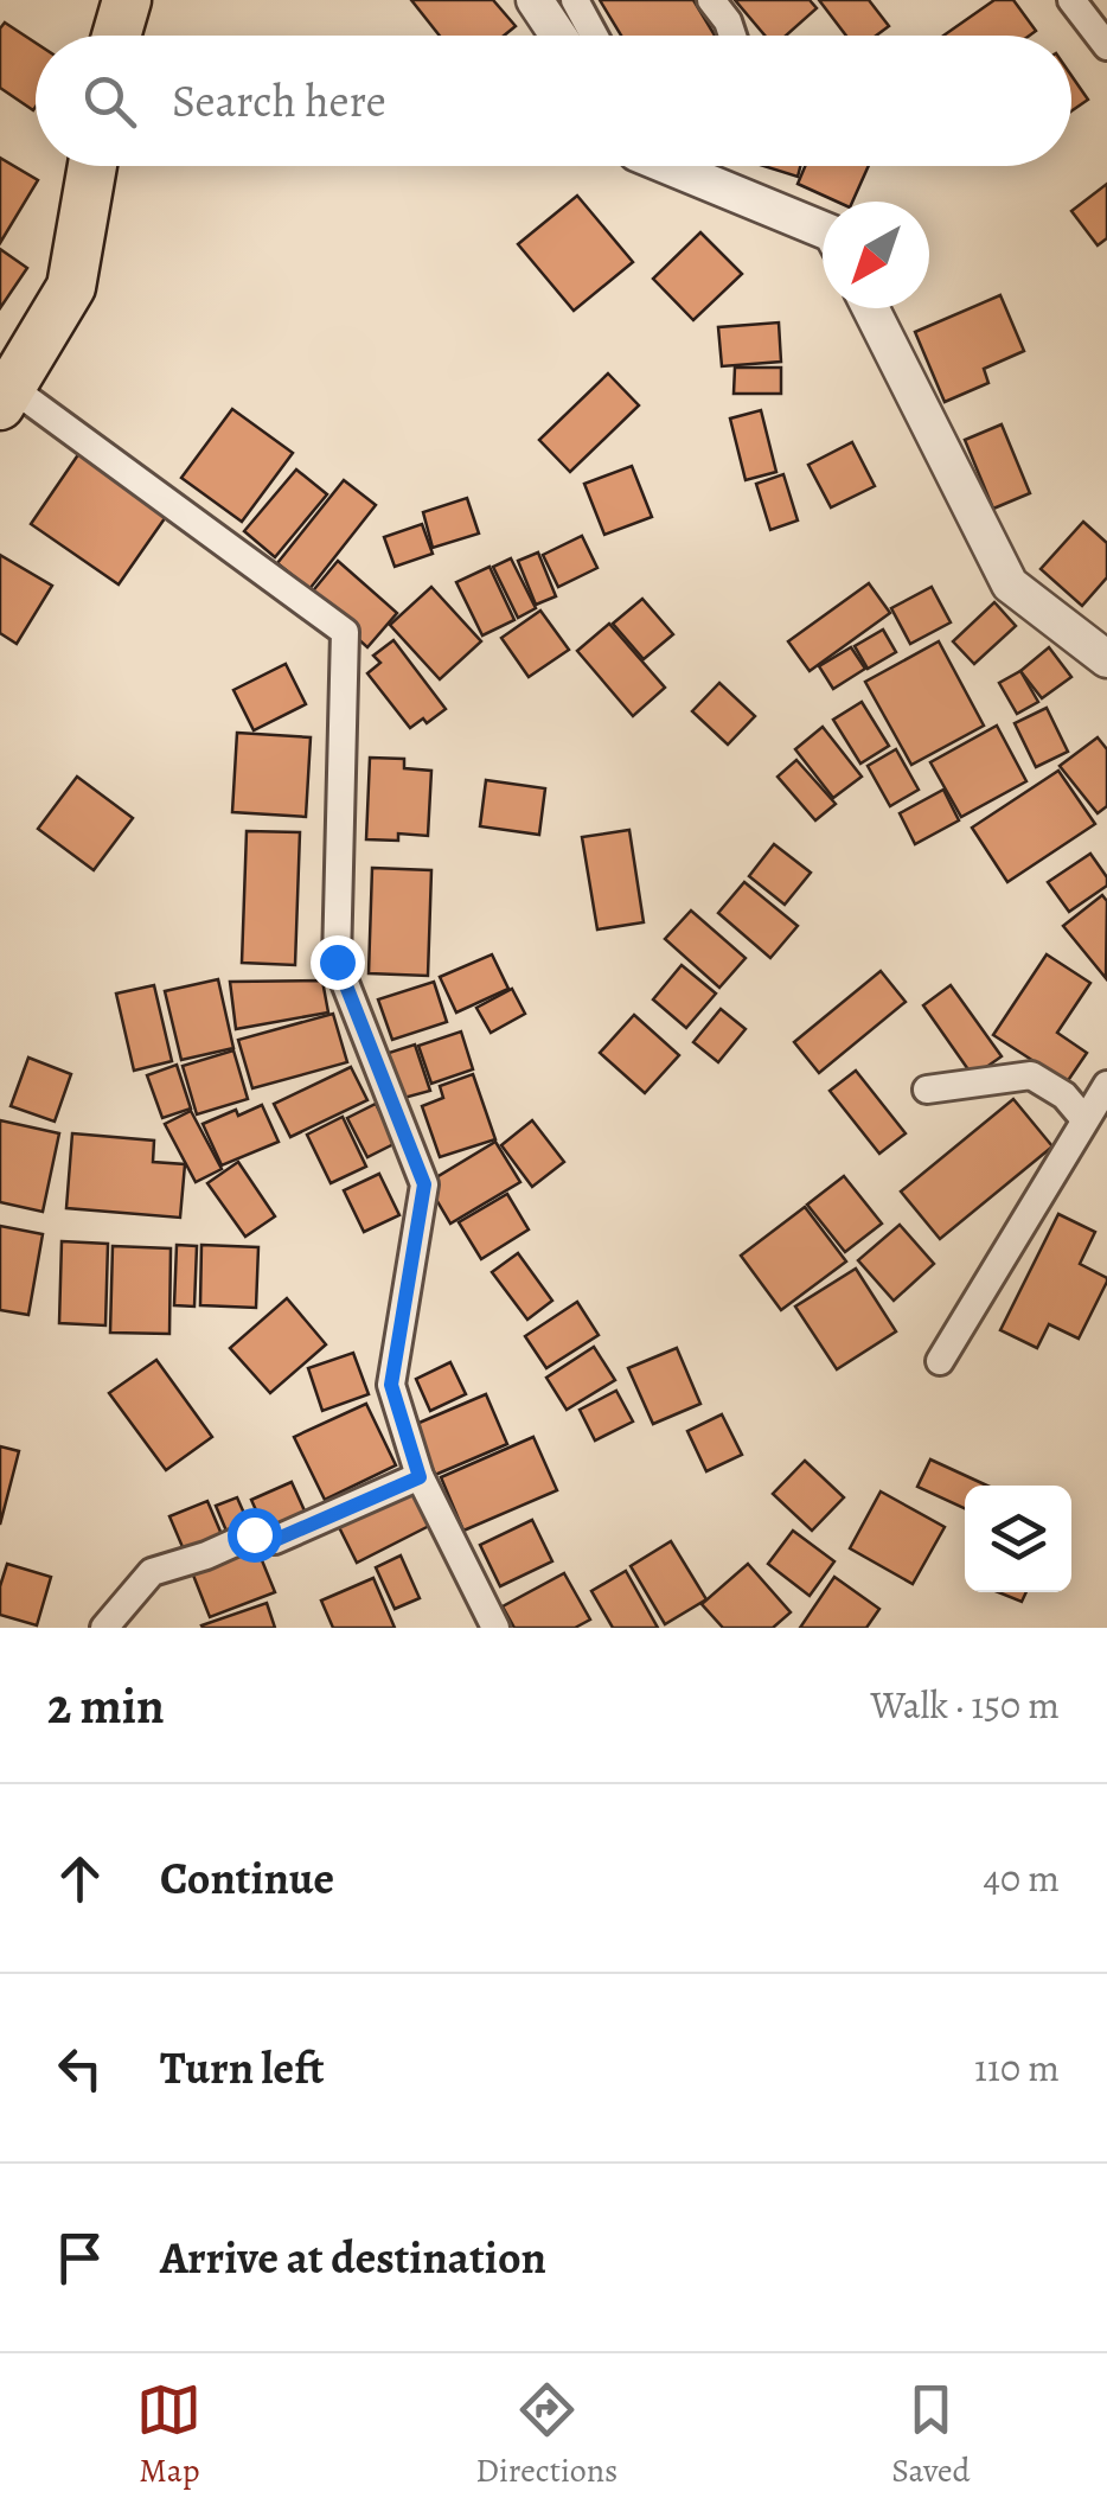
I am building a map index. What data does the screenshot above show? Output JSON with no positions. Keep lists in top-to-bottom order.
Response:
{
  "north": "bottom left",
  "page": {
    "search": "Search here",
    "heading": ["2 min", "Walk · 150 m"],
    "list": [
      ["Continue", "40 m"],
      ["Turn left", "110 m"],
      "Arrive at destination"
    ],
    "nav": ["Map", "Directions", "Saved"]
  }
}
